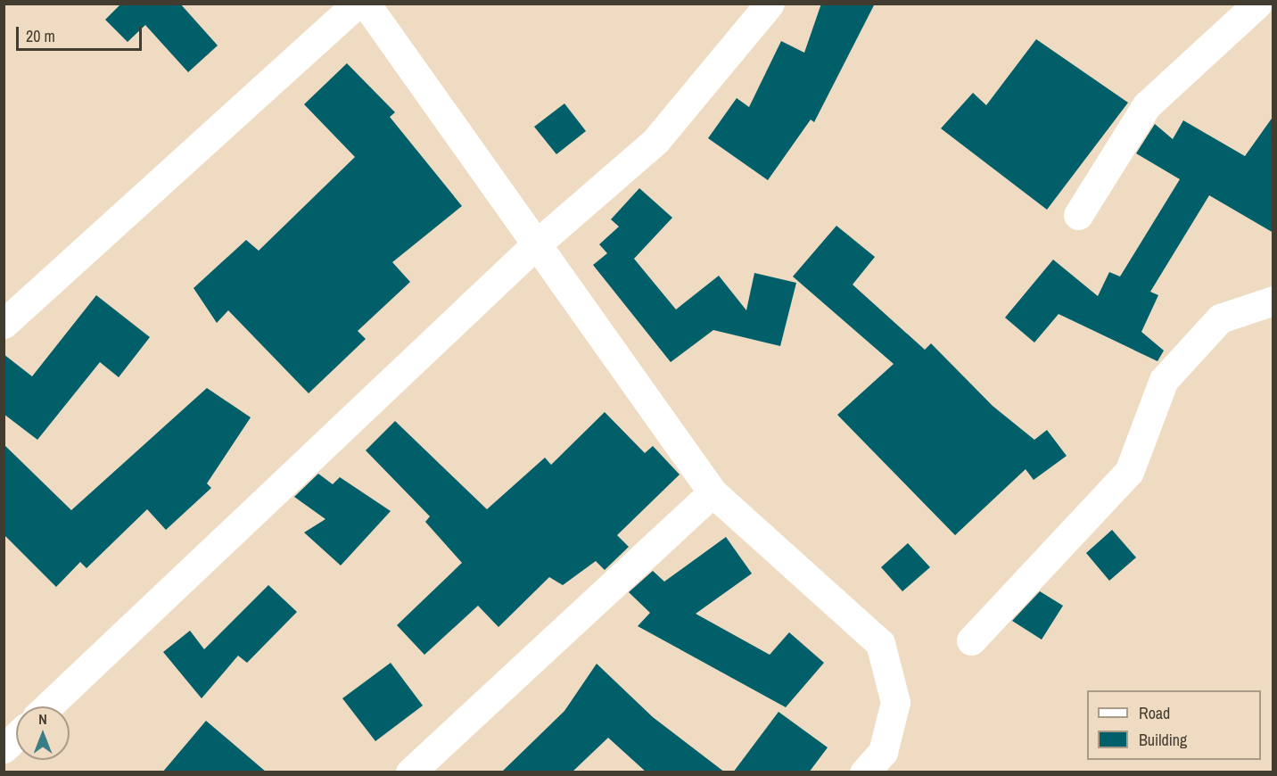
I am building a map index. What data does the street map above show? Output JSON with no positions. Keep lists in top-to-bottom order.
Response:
{
  "legend": ["Road", "Building"],
  "scale_bar": "20 m",
  "north": "top"
}
